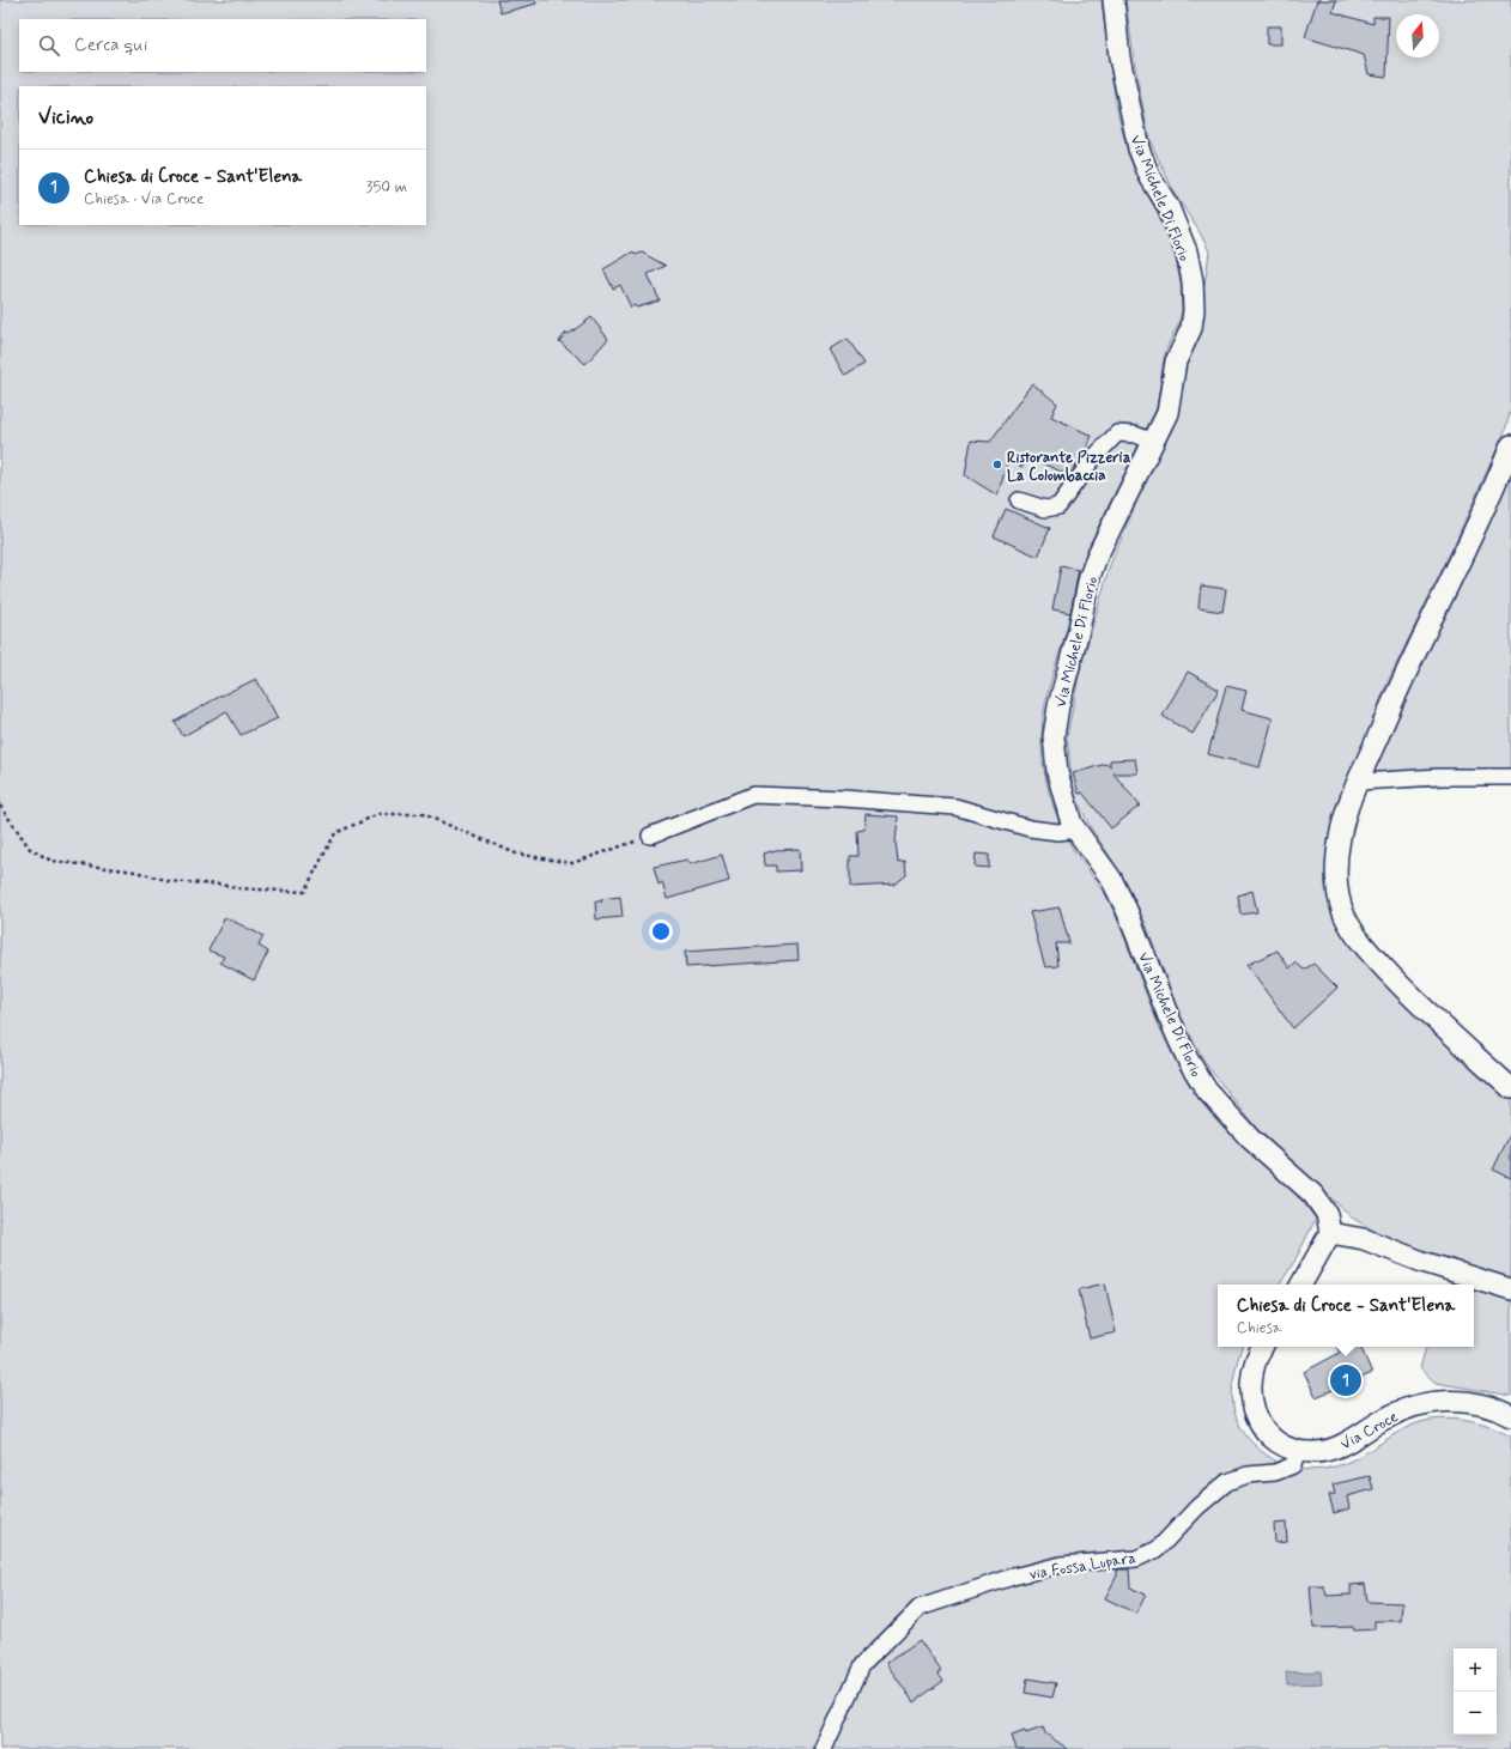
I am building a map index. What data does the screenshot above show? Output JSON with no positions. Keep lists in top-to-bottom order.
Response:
{
  "streets": {
    "street": ["Via Michele Di Florio", "Via Croce", "via Fossa Lupara"]
  },
  "crossings": [
    ["Via Croce", "via Fossa Lupara"]
  ],
  "places": ["Ristorante Pizzeria La Colombaccia"],
  "north": "top",
  "page": {
    "search": "Cerca qui",
    "heading": "Vicino",
    "list": [
      {
        "mark": "1",
        "name": "Chiesa di Croce - Sant'Elena",
        "note": "Chiesa · Via Croce",
        "value": "350 m"
      }
    ],
    "popup": ["Chiesa di Croce - Sant'Elena", "Chiesa"],
    "pins": "1",
    "map_buttons": ["+", "−"]
  }
}
